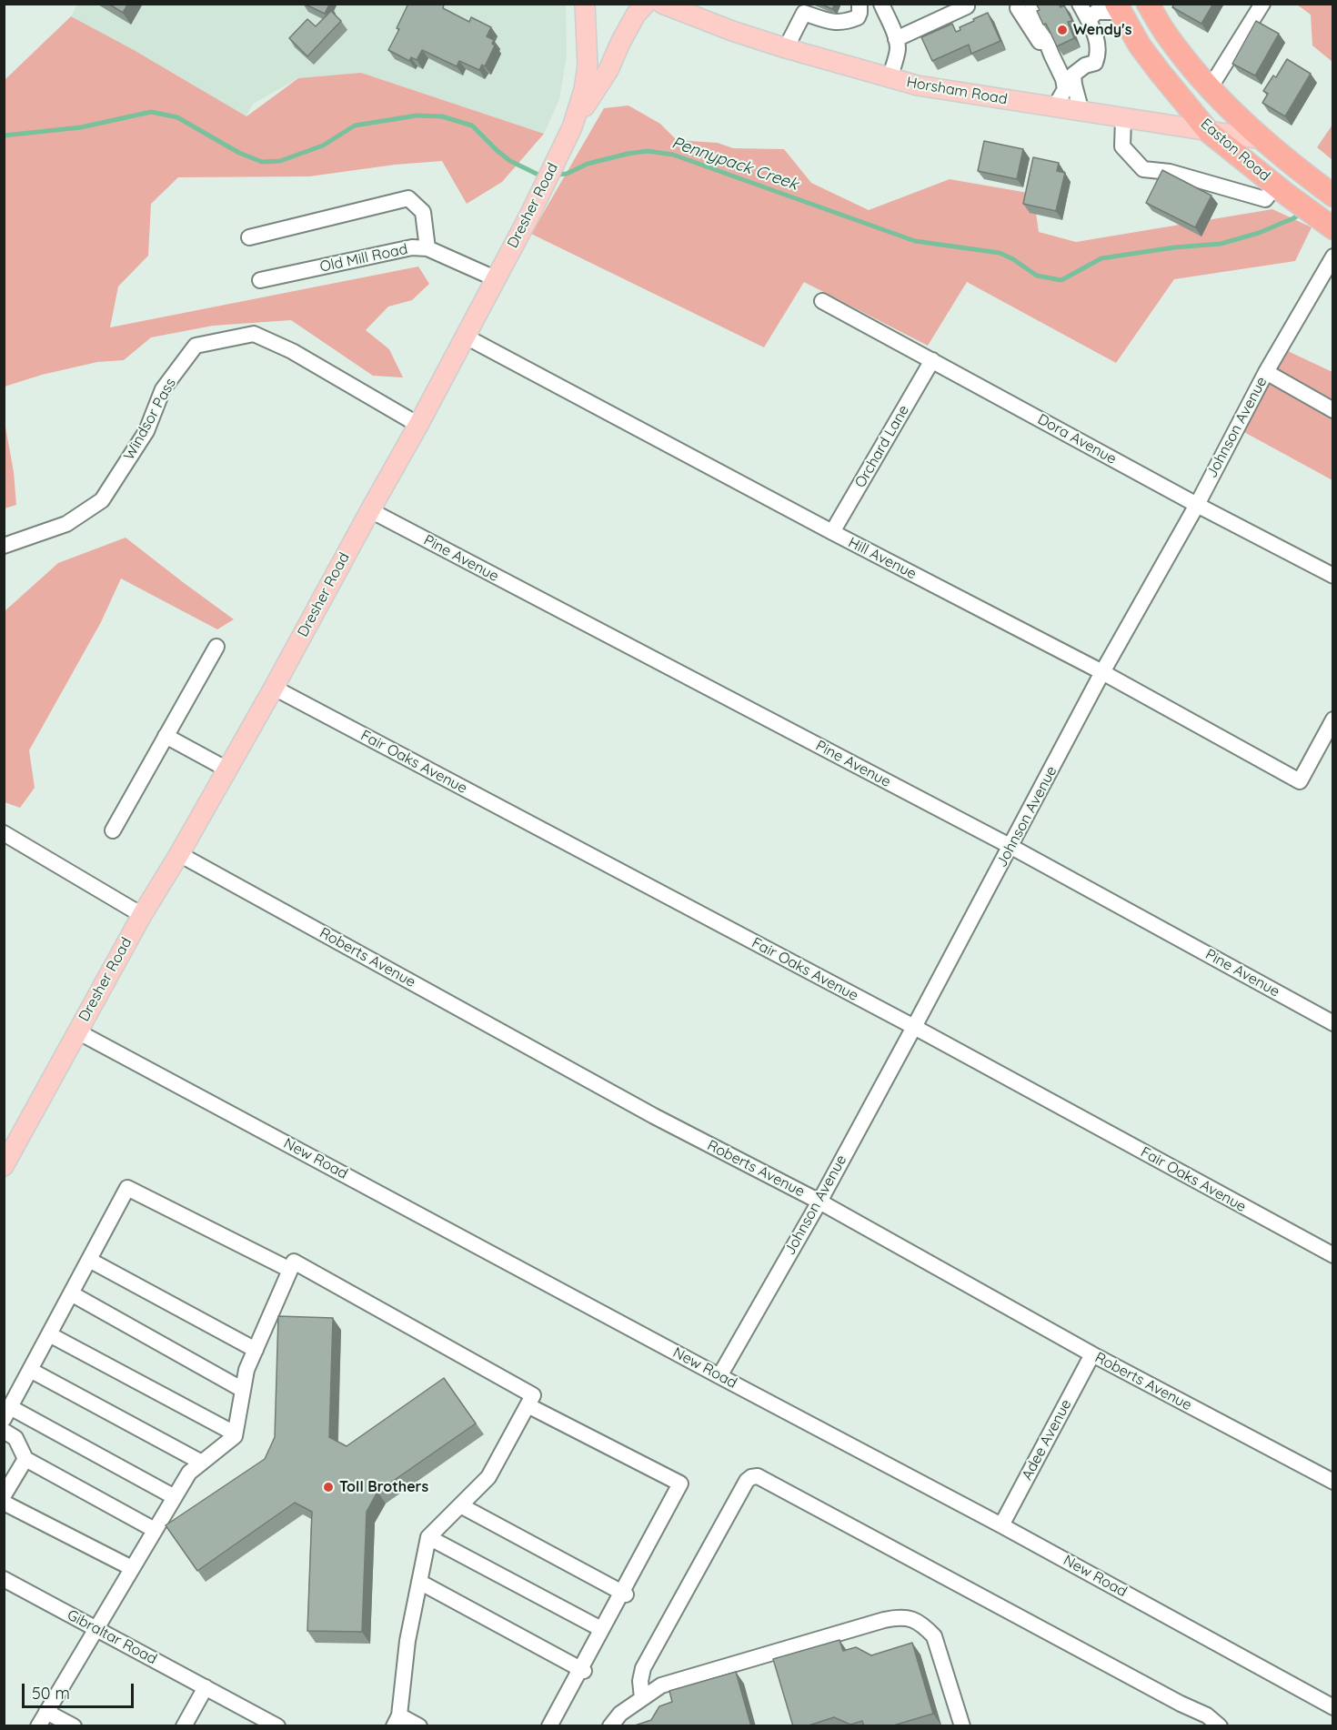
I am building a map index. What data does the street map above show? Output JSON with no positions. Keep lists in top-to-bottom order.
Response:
{
  "streets": {
    "highway": ["Easton Road"],
    "main road": ["Horsham Road", "Dresher Road"],
    "street": [
      "Old Mill Road",
      "Windsor Pass",
      "Johnson Avenue",
      "Dora Avenue",
      "Orchard Lane",
      "Pine Avenue",
      "Hill Avenue",
      "Fair Oaks Avenue",
      "Roberts Avenue",
      "New Road",
      "Adee Avenue",
      "Gibraltar Road"
    ]
  },
  "crossings": [
    ["Horsham Road", "Easton Road"],
    ["Dresher Road", "Old Mill Road"],
    ["Dresher Road", "Windsor Pass"],
    ["Dresher Road", "Pine Avenue"],
    ["Dresher Road", "Hill Avenue"],
    ["Dresher Road", "Fair Oaks Avenue"],
    ["Dresher Road", "Roberts Avenue"],
    ["Dresher Road", "New Road"],
    ["Johnson Avenue", "Dora Avenue"],
    ["Johnson Avenue", "Pine Avenue"],
    ["Johnson Avenue", "Hill Avenue"],
    ["Johnson Avenue", "Fair Oaks Avenue"],
    ["Johnson Avenue", "Roberts Avenue"],
    ["Johnson Avenue", "New Road"],
    ["Dora Avenue", "Orchard Lane"],
    ["Orchard Lane", "Hill Avenue"],
    ["Roberts Avenue", "Adee Avenue"],
    ["New Road", "Adee Avenue"]
  ],
  "water": ["Pennypack Creek"],
  "places": ["Wendy's", "Toll Brothers"],
  "scale_bar": "50 m"
}
